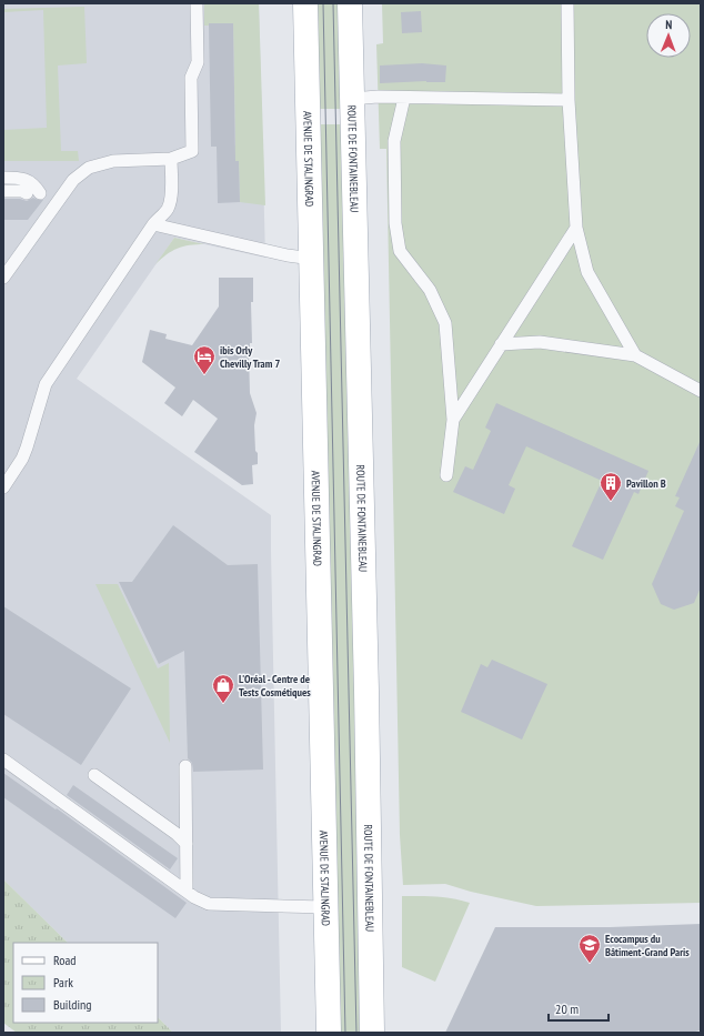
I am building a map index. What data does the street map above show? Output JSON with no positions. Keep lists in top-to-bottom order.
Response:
{
  "streets": {
    "main road": ["AVENUE DE STALINGRAD", "ROUTE DE FONTAINEBLEAU"]
  },
  "places": {
    "hotel": ["ibis Orly Chevilly Tram 7"],
    "building": ["Pavillon B"],
    "shop": ["L'Oréal - Centre de Tests Cosmétiques"],
    "school or university": ["Ecocampus du Bâtiment-Grand Paris"]
  },
  "legend": ["Road", "Park", "Building"],
  "scale_bar": "20 m",
  "north": "top"
}
